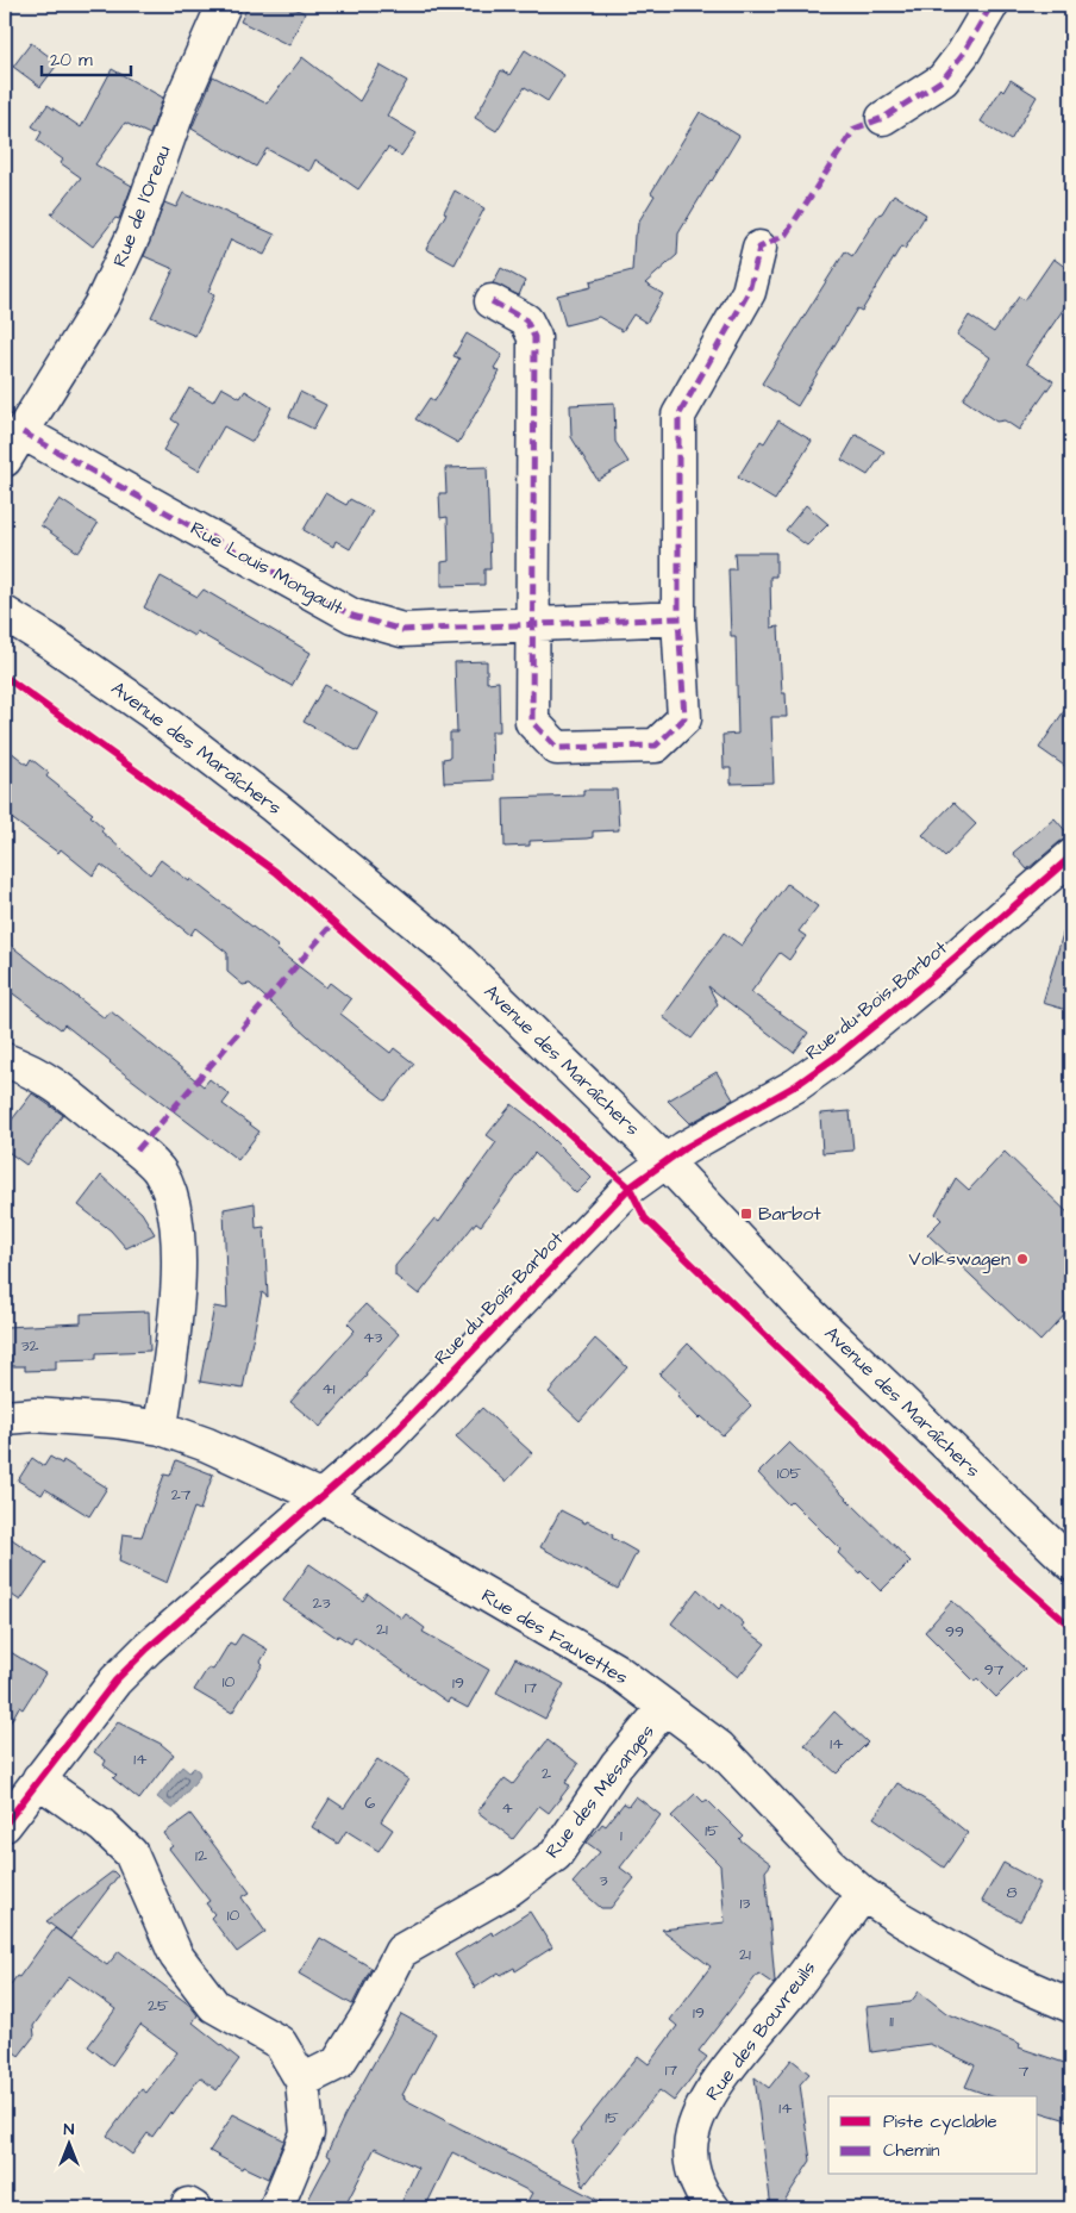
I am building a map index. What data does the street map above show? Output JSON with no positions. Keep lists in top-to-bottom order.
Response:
{
  "streets": {
    "street": [
      "Rue de l'Oreau",
      "Rue Louis Mongault",
      "Avenue des Maraîchers",
      "Rue du Bois Barbot",
      "Rue des Fauvettes",
      "Rue des Mésanges",
      "Rue des Bouvreuils"
    ]
  },
  "crossings": [
    ["Rue de l'Oreau", "Rue Louis Mongault"],
    ["Avenue des Maraîchers", "Rue du Bois Barbot"],
    ["Rue du Bois Barbot", "Rue des Fauvettes"],
    ["Rue des Fauvettes", "Rue des Mésanges"],
    ["Rue des Fauvettes", "Rue des Bouvreuils"]
  ],
  "places": {
    "transit": ["Barbot"],
    "other": ["Volkswagen"]
  },
  "house_numbers": [
    "43",
    "32",
    "41",
    "105",
    "27",
    "23",
    "21",
    "99",
    "97",
    "10",
    "19",
    "17",
    "14",
    "14",
    "2",
    "6",
    "4",
    "15",
    "1",
    "12",
    "3",
    "8",
    "13",
    "10",
    "21",
    "25",
    "19",
    "11",
    "17",
    "7",
    "14",
    "15"
  ],
  "legend": ["Piste cyclable", "Chemin"],
  "scale_bar": "20 m",
  "north": "top"
}
